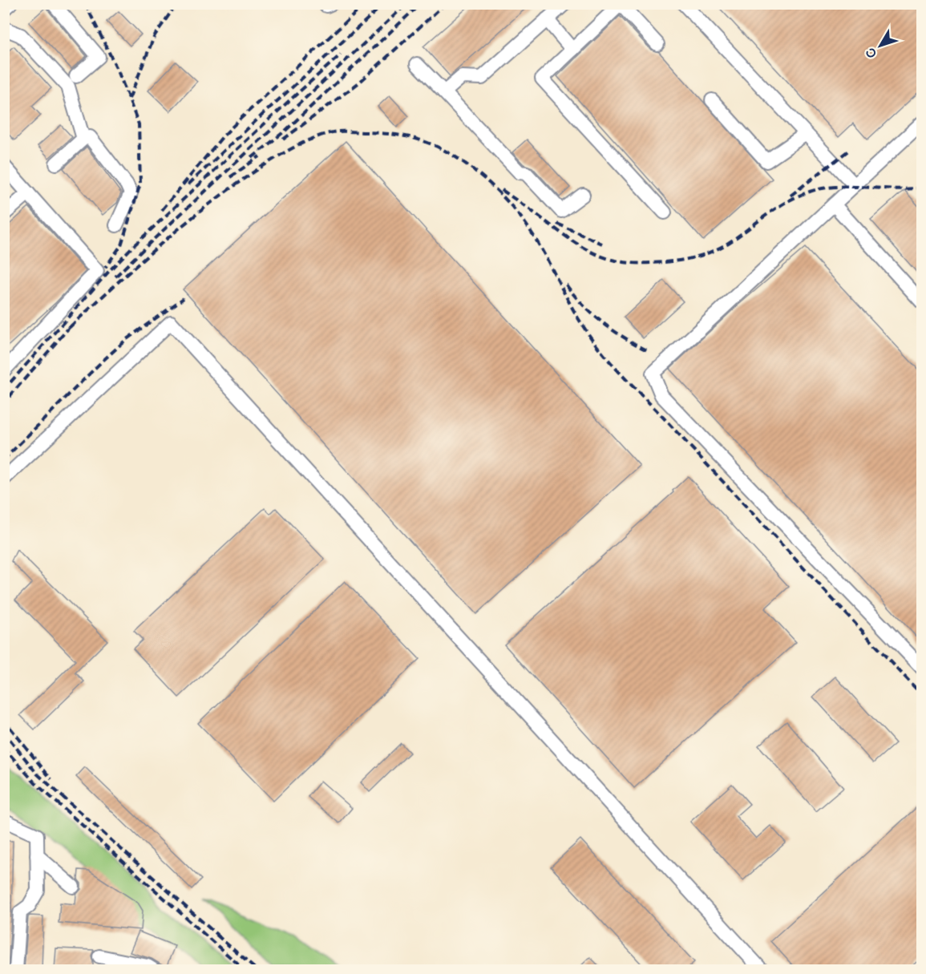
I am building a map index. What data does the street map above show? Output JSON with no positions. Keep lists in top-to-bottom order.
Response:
{
  "north": "bottom left"
}
